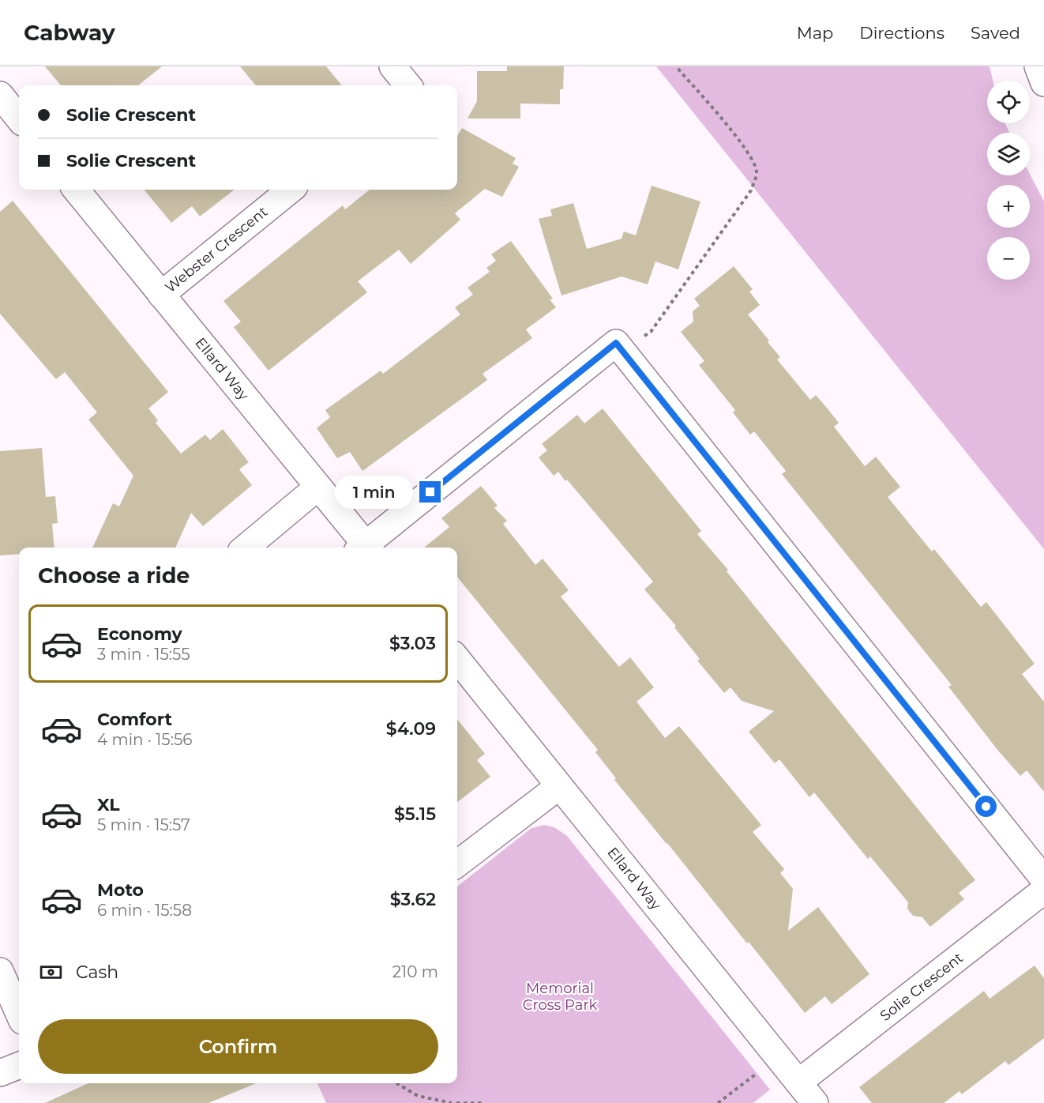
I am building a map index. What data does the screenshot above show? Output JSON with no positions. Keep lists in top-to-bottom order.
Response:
{
  "streets": {
    "street": ["Webster Crescent", "Ellard Way", "Solie Crescent"]
  },
  "crossings": [
    ["Webster Crescent", "Ellard Way"],
    ["Ellard Way", "Solie Crescent"]
  ],
  "parks": ["Memorial Cross Park"],
  "page": {
    "header": "Cabway",
    "nav": ["Map", "Directions", "Saved"],
    "map_buttons": ["+", "−"],
    "banner": ["Solie Crescent", "Solie Crescent"],
    "bubble": "1 min",
    "heading": "Choose a ride",
    "list": [
      {
        "name": "Economy",
        "note": "3 min · 15:55",
        "value": "$3.03"
      },
      {
        "name": "Comfort",
        "note": "4 min · 15:56",
        "value": "$4.09"
      },
      {
        "name": "XL",
        "note": "5 min · 15:57",
        "value": "$5.15"
      },
      {
        "name": "Moto",
        "note": "6 min · 15:58",
        "value": "$3.62"
      }
    ],
    "pay": ["Cash", "210 m"],
    "buttons": "Confirm"
  }
}
